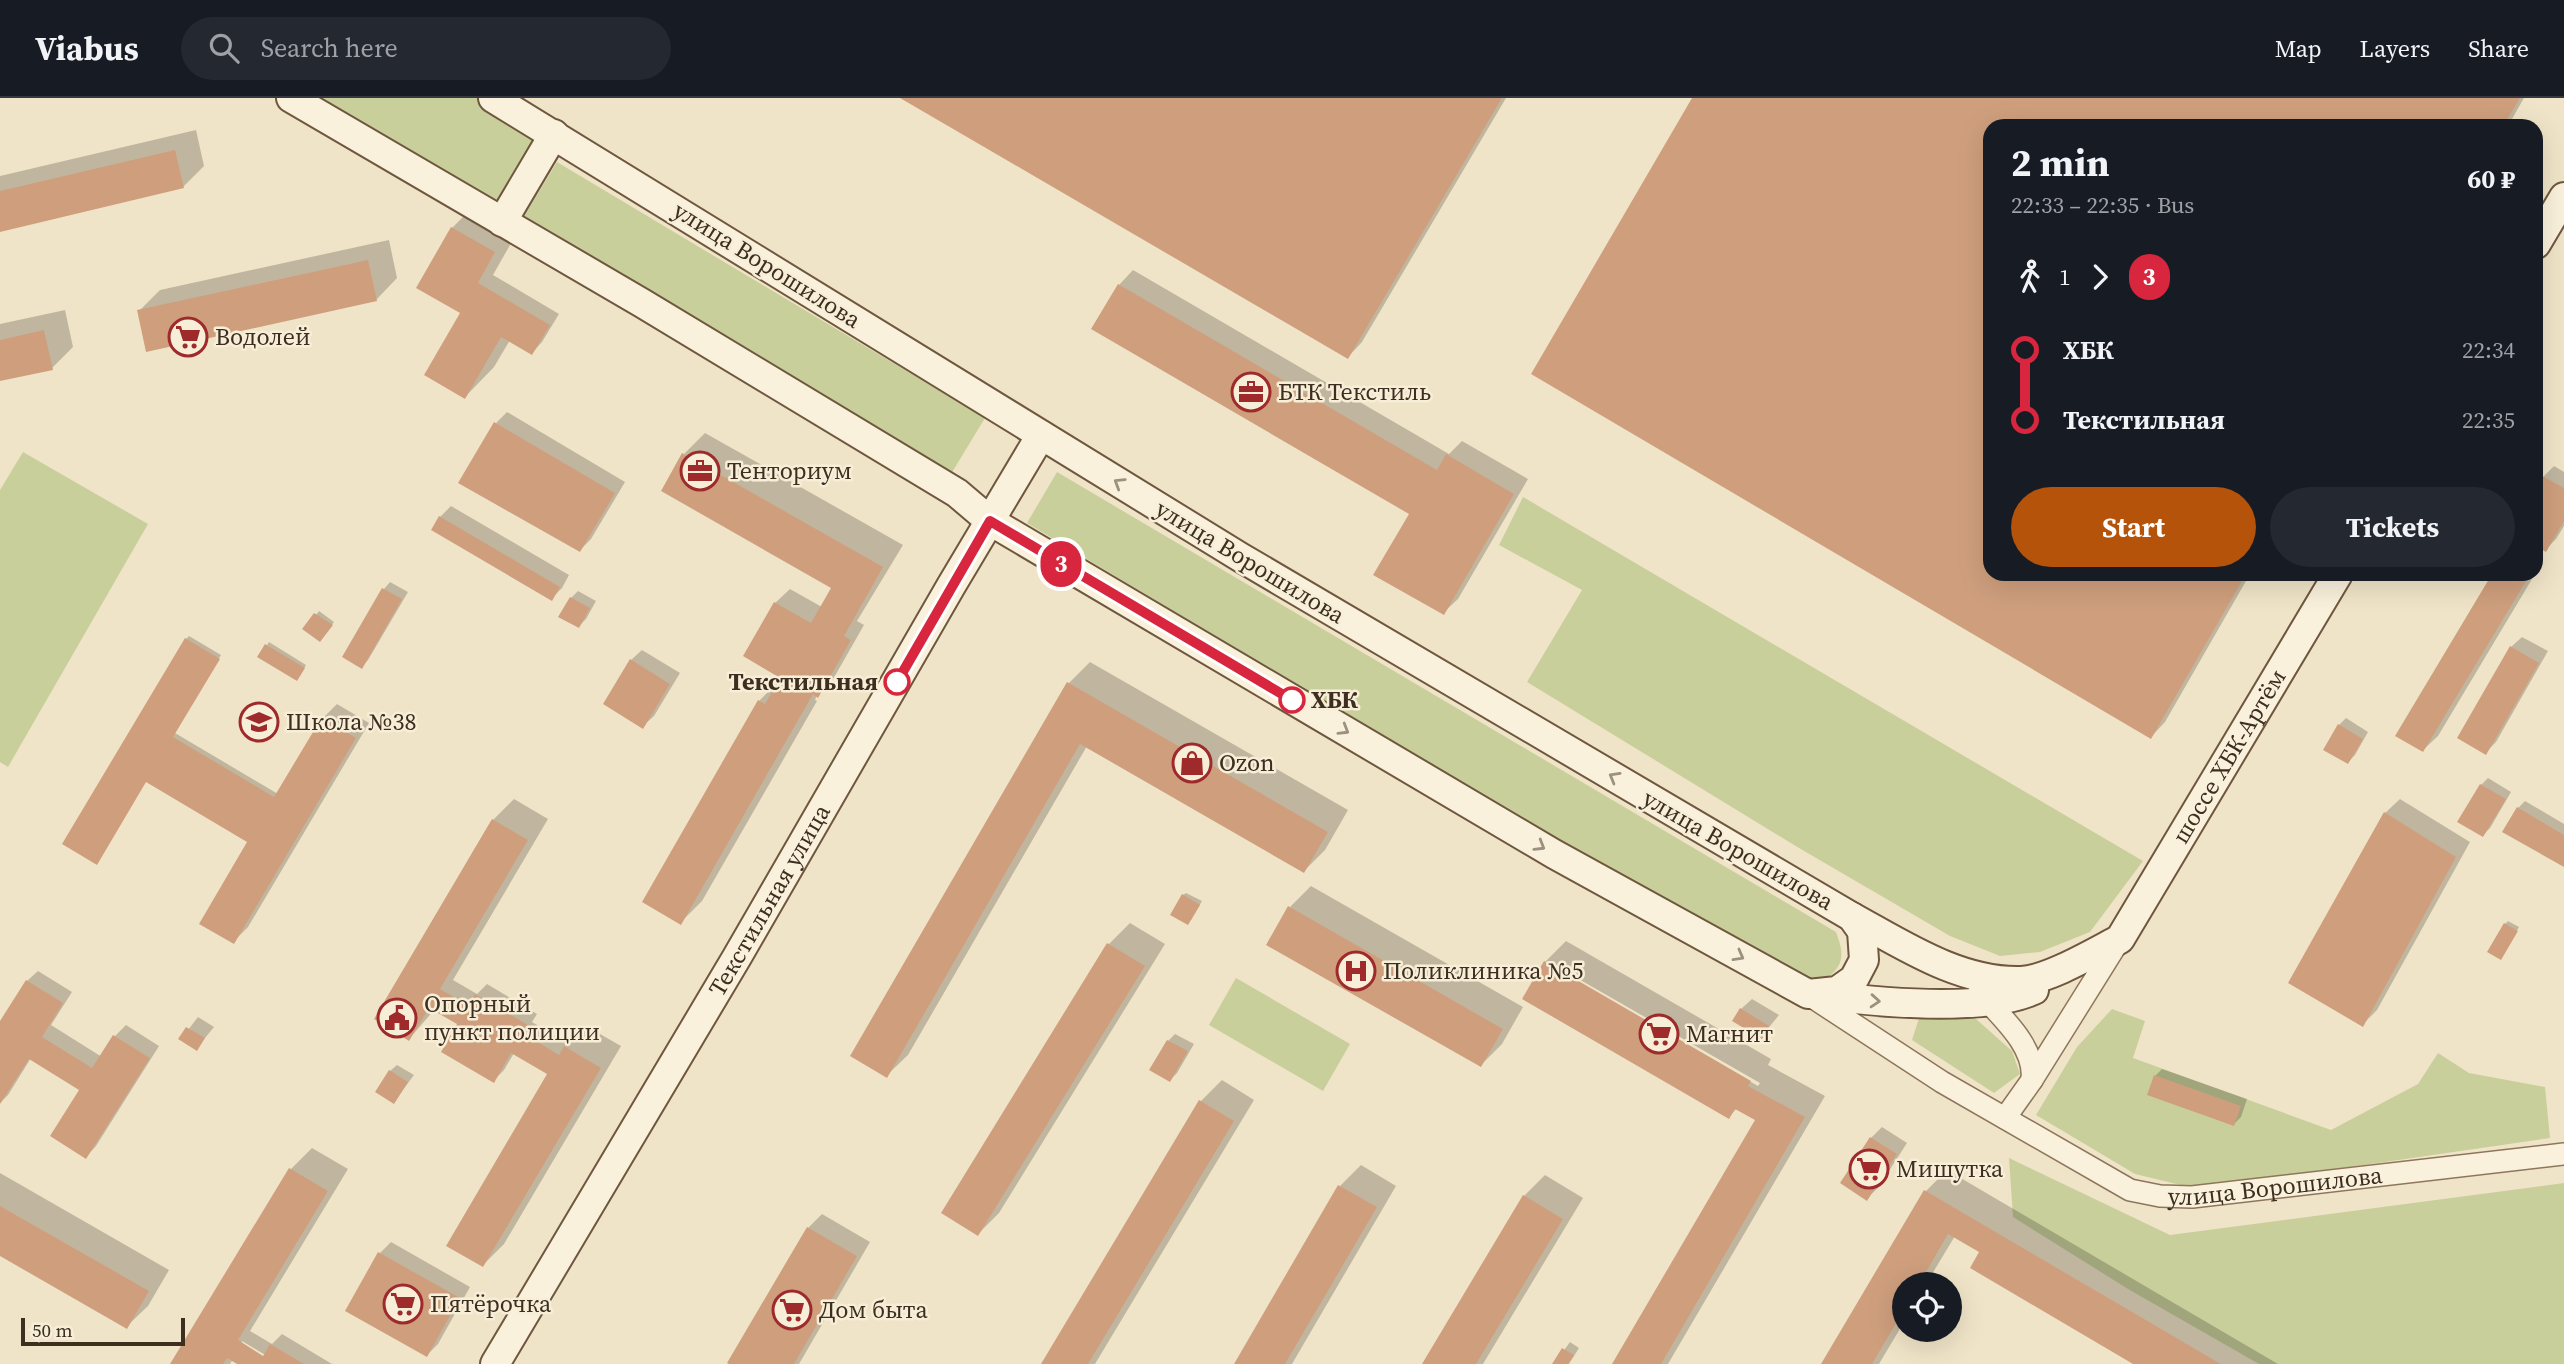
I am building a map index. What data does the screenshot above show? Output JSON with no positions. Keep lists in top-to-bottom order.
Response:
{
  "streets": {
    "main road": ["улица Ворошилова", "шоссе ХБК-Артём", "Текстильная улица"]
  },
  "crossings": [
    ["улица Ворошилова", "Текстильная улица"]
  ],
  "places": {
    "supermarket": [
      "Водолей",
      "Магнит",
      "Мишутка",
      "Пятёрочка",
      "Дом быта"
    ],
    "office": ["БТК Текстиль", "Тенториум"],
    "other": ["Текстильная", "ХБК"],
    "school or university": ["Школа №38"],
    "shop": ["Ozon"],
    "hospital": ["Поликлиника №5"],
    "public building": ["Опорный пункт полиции"]
  },
  "lines": ["bus line 3"],
  "scale_bar": "50 m",
  "page": {
    "header": "Viabus",
    "search": "Search here",
    "nav": ["Map", "Layers", "Share"],
    "on_map": "3",
    "heading": ["2 min", "22:33 – 22:35 · Bus", "60 ₽"],
    "legs": ["1", "3"],
    "list": [
      {
        "name": "ХБК",
        "value": "22:34"
      },
      {
        "name": "Текстильная",
        "value": "22:35"
      }
    ],
    "buttons": ["Start", "Tickets"],
    "scale": "50 m"
  }
}
